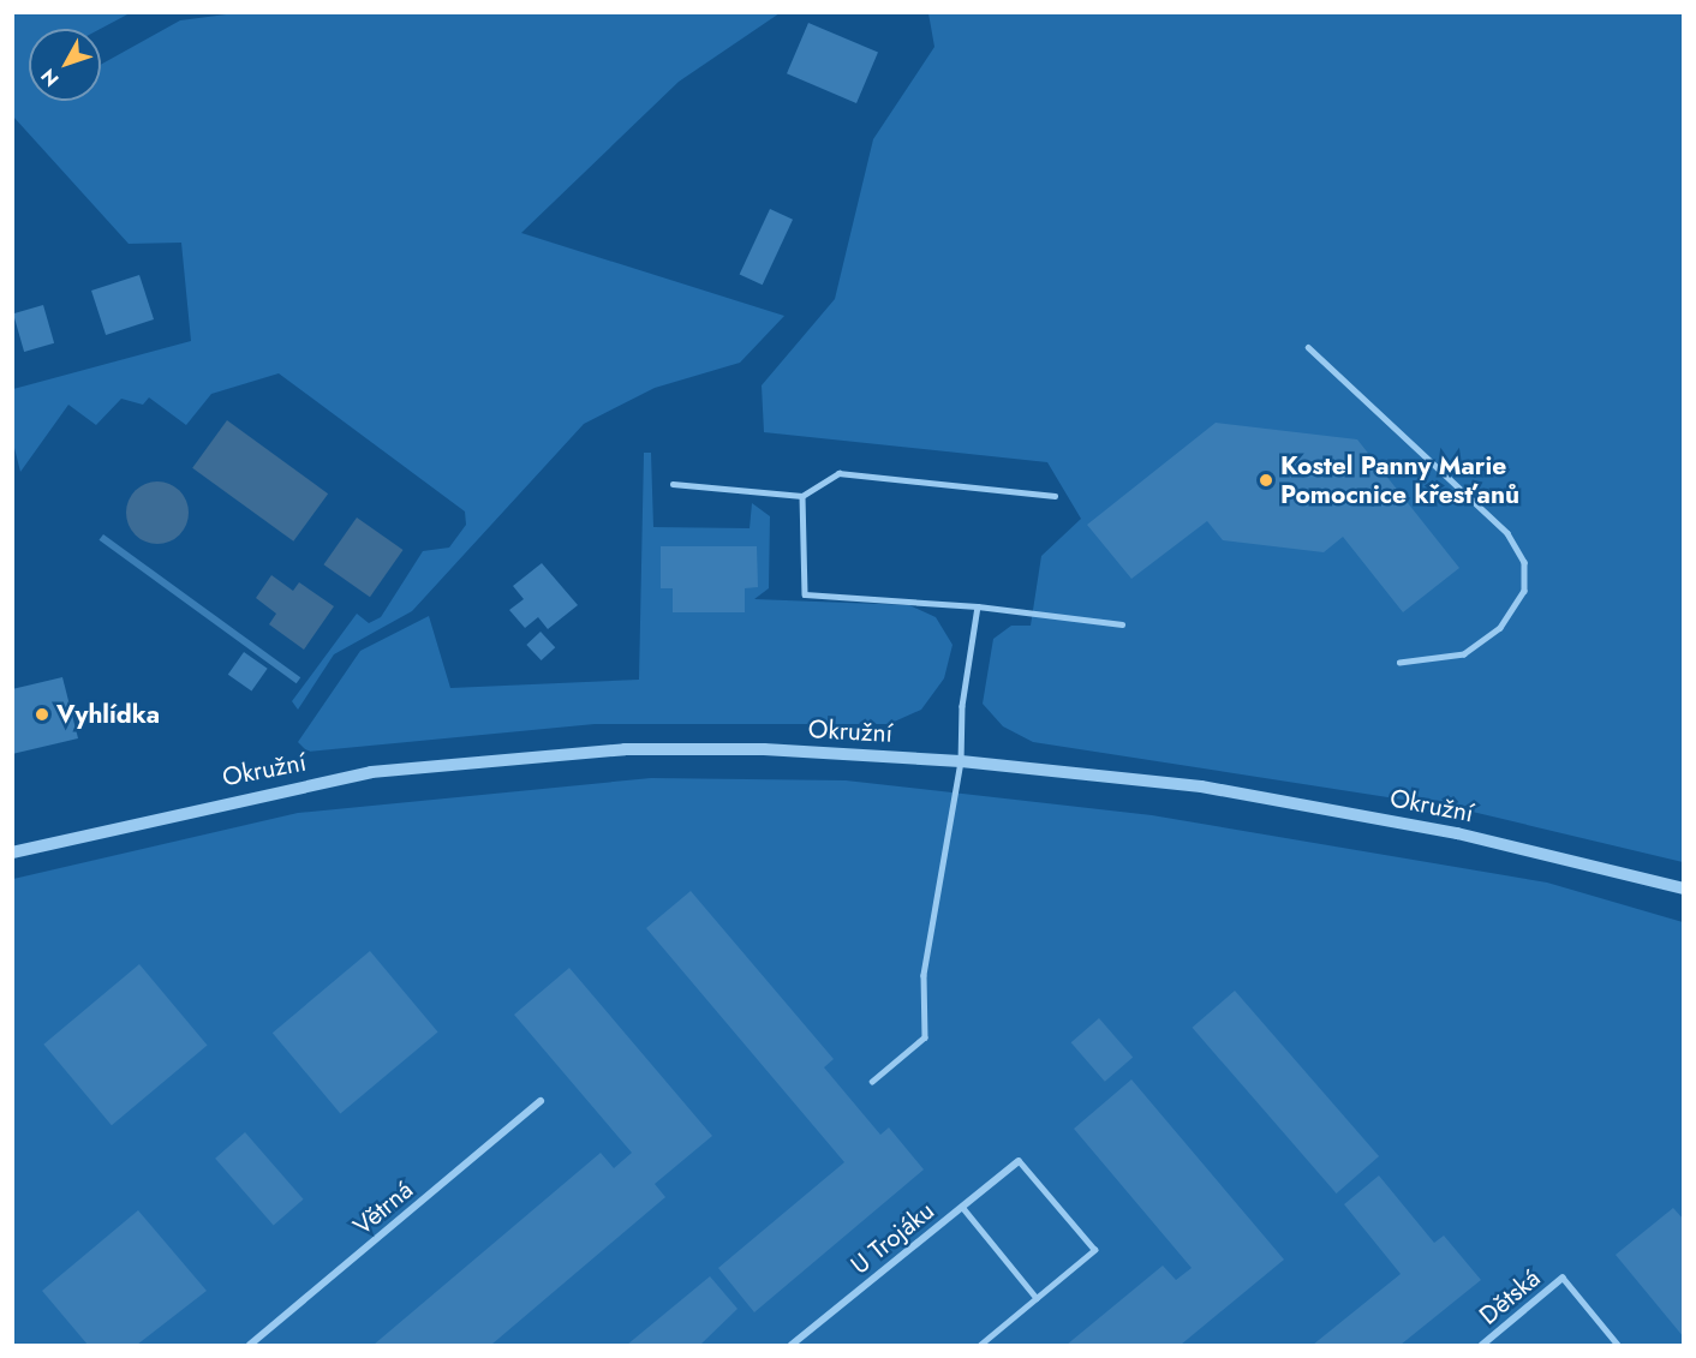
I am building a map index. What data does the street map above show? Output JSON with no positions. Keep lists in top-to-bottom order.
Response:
{
  "streets": {
    "street": [
      "Okružní",
      "Větrná",
      "U Trojáku",
      "Dětská"
    ]
  },
  "places": ["Kostel Panny Marie Pomocnice křesťanů", "Vyhlídka"],
  "north": "bottom left"
}
